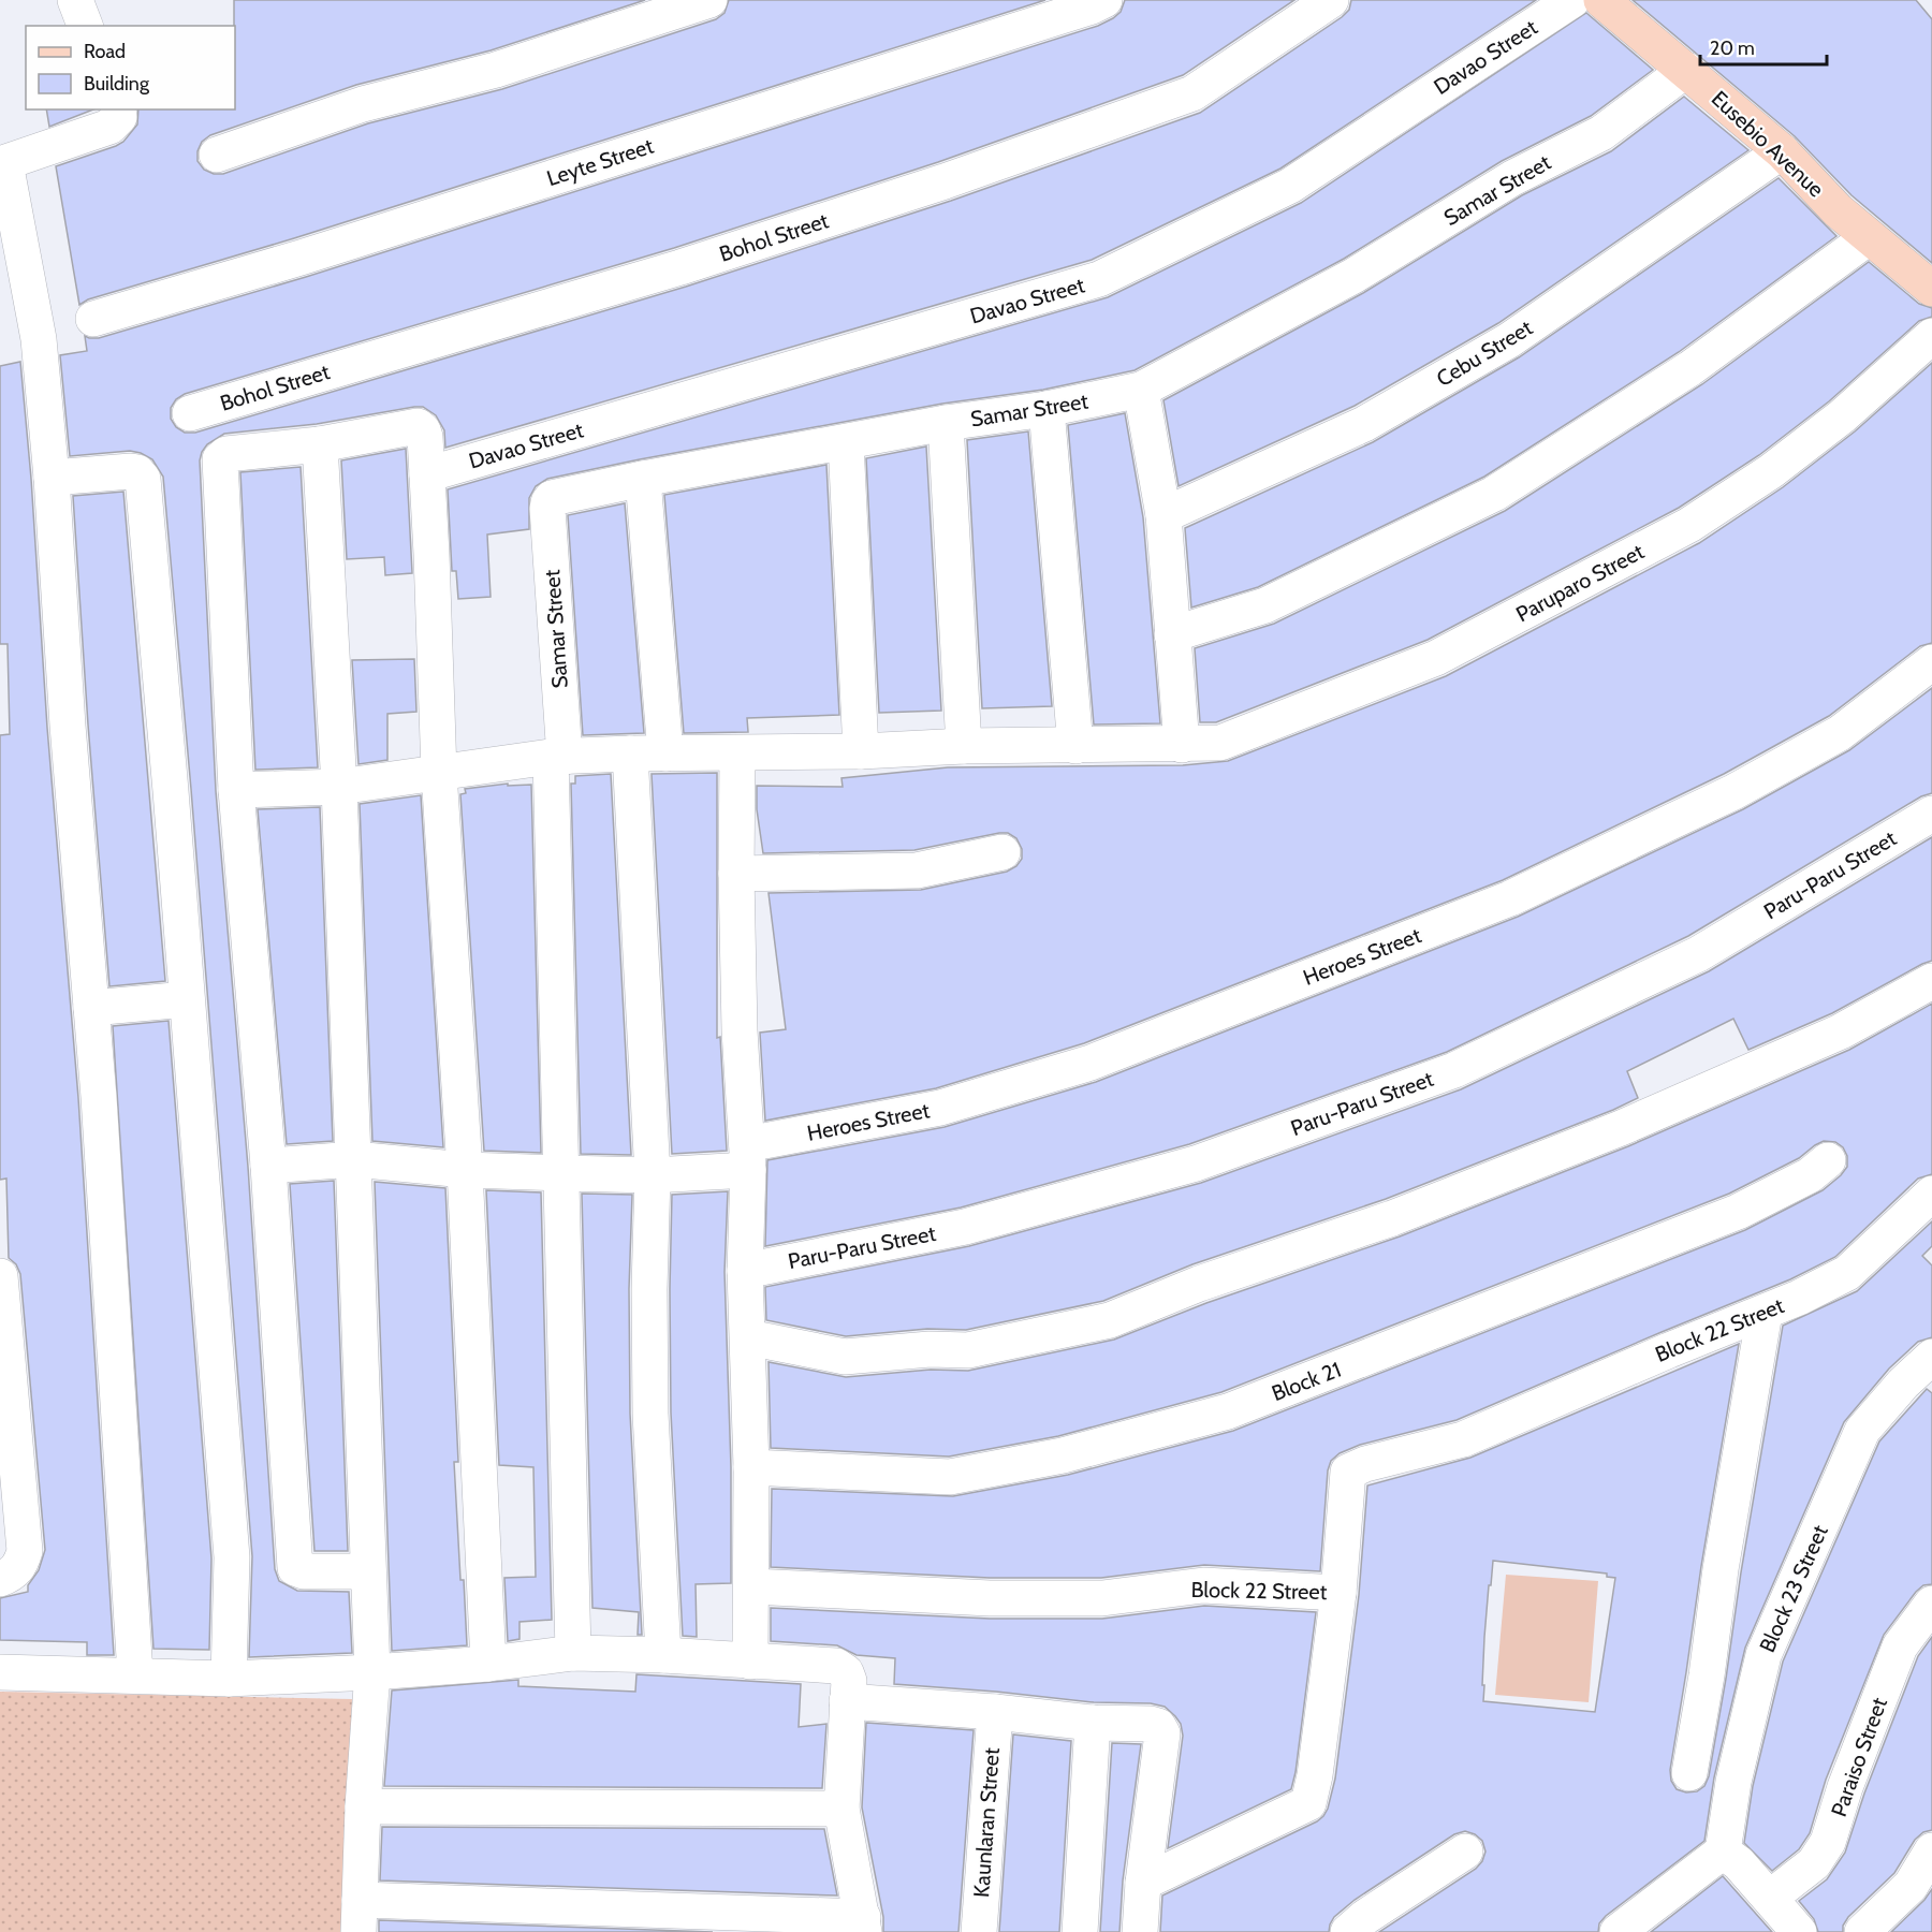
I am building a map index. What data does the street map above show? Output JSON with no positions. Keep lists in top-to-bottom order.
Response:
{
  "streets": {
    "street": [
      "Davao Street",
      "Eusebio Avenue",
      "Leyte Street",
      "Samar Street",
      "Bohol Street",
      "Cebu Street",
      "Paruparo Street",
      "Paru-Paru Street",
      "Heroes Street",
      "Block 22 Street",
      "Block 21",
      "Block 23 Street",
      "Paraiso Street",
      "Kaunlaran Street"
    ]
  },
  "crossings": [
    ["Eusebio Avenue", "Samar Street"],
    ["Eusebio Avenue", "Cebu Street"],
    ["Samar Street", "Paruparo Street"]
  ],
  "legend": ["Road", "Building"],
  "scale_bar": "20 m"
}
